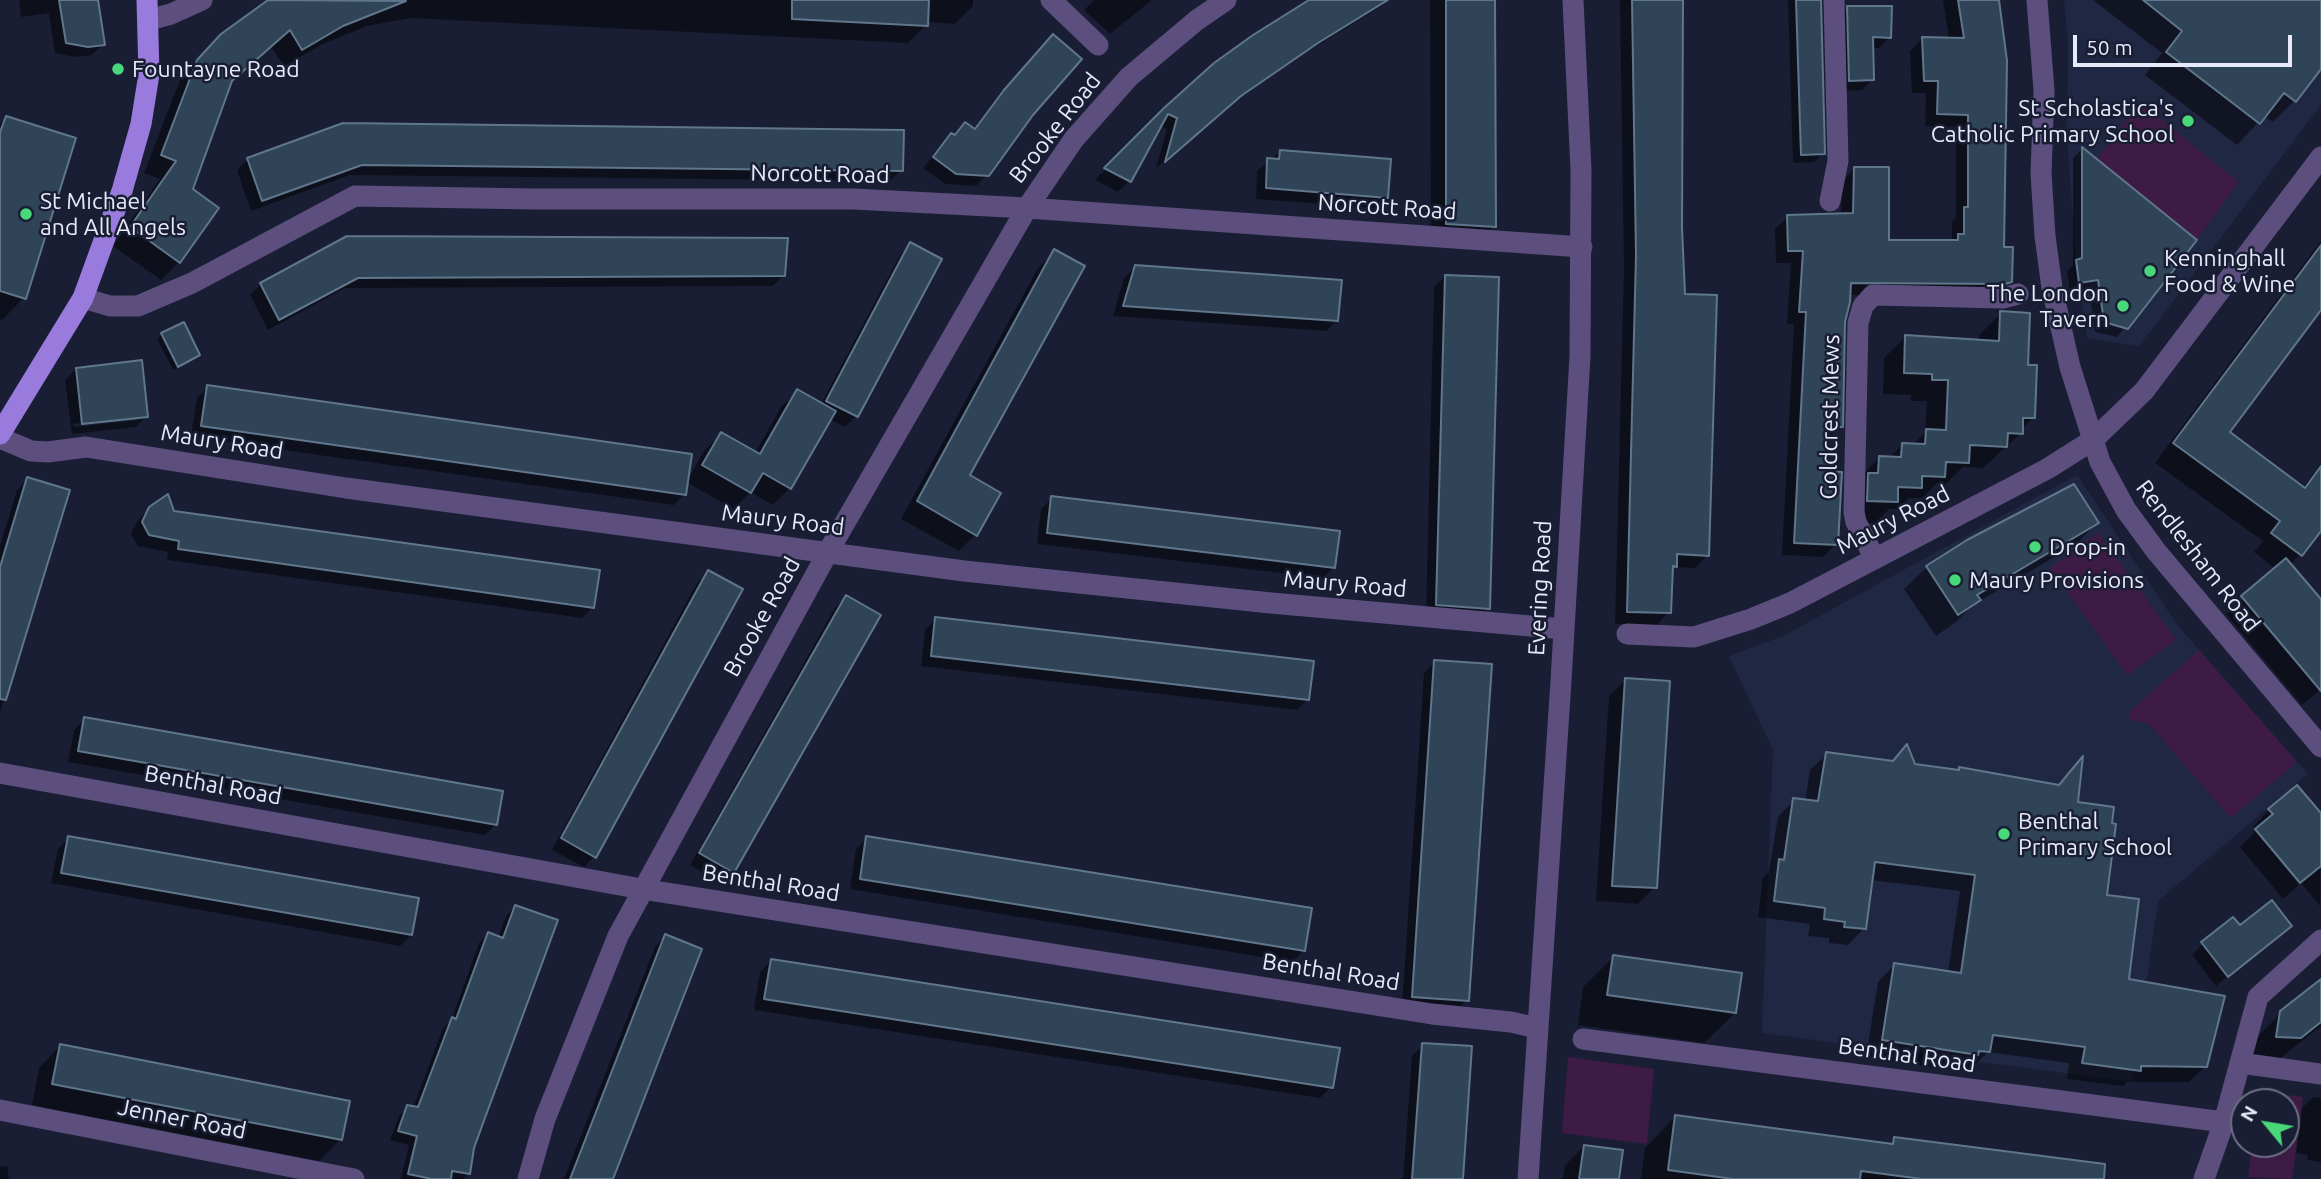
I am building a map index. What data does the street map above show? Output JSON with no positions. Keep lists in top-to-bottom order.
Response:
{
  "streets": {
    "street": [
      "Brooke Road",
      "Norcott Road",
      "Goldcrest Mews",
      "Maury Road",
      "Rendlesham Road",
      "Evering Road",
      "Benthal Road",
      "Jenner Road"
    ]
  },
  "crossings": [
    ["Brooke Road", "Norcott Road"],
    ["Brooke Road", "Maury Road"],
    ["Brooke Road", "Benthal Road"],
    ["Norcott Road", "Evering Road"],
    ["Goldcrest Mews", "Maury Road"],
    ["Maury Road", "Rendlesham Road"],
    ["Maury Road", "Evering Road"],
    ["Evering Road", "Benthal Road"]
  ],
  "places": [
    "Fountayne Road",
    "St Scholastica's Catholic Primary School",
    "St Michael and All Angels",
    "Kenninghall Food & Wine",
    "The London Tavern",
    "Drop-in",
    "Maury Provisions",
    "Benthal Primary School"
  ],
  "scale_bar": "50 m",
  "north": "top left"
}
